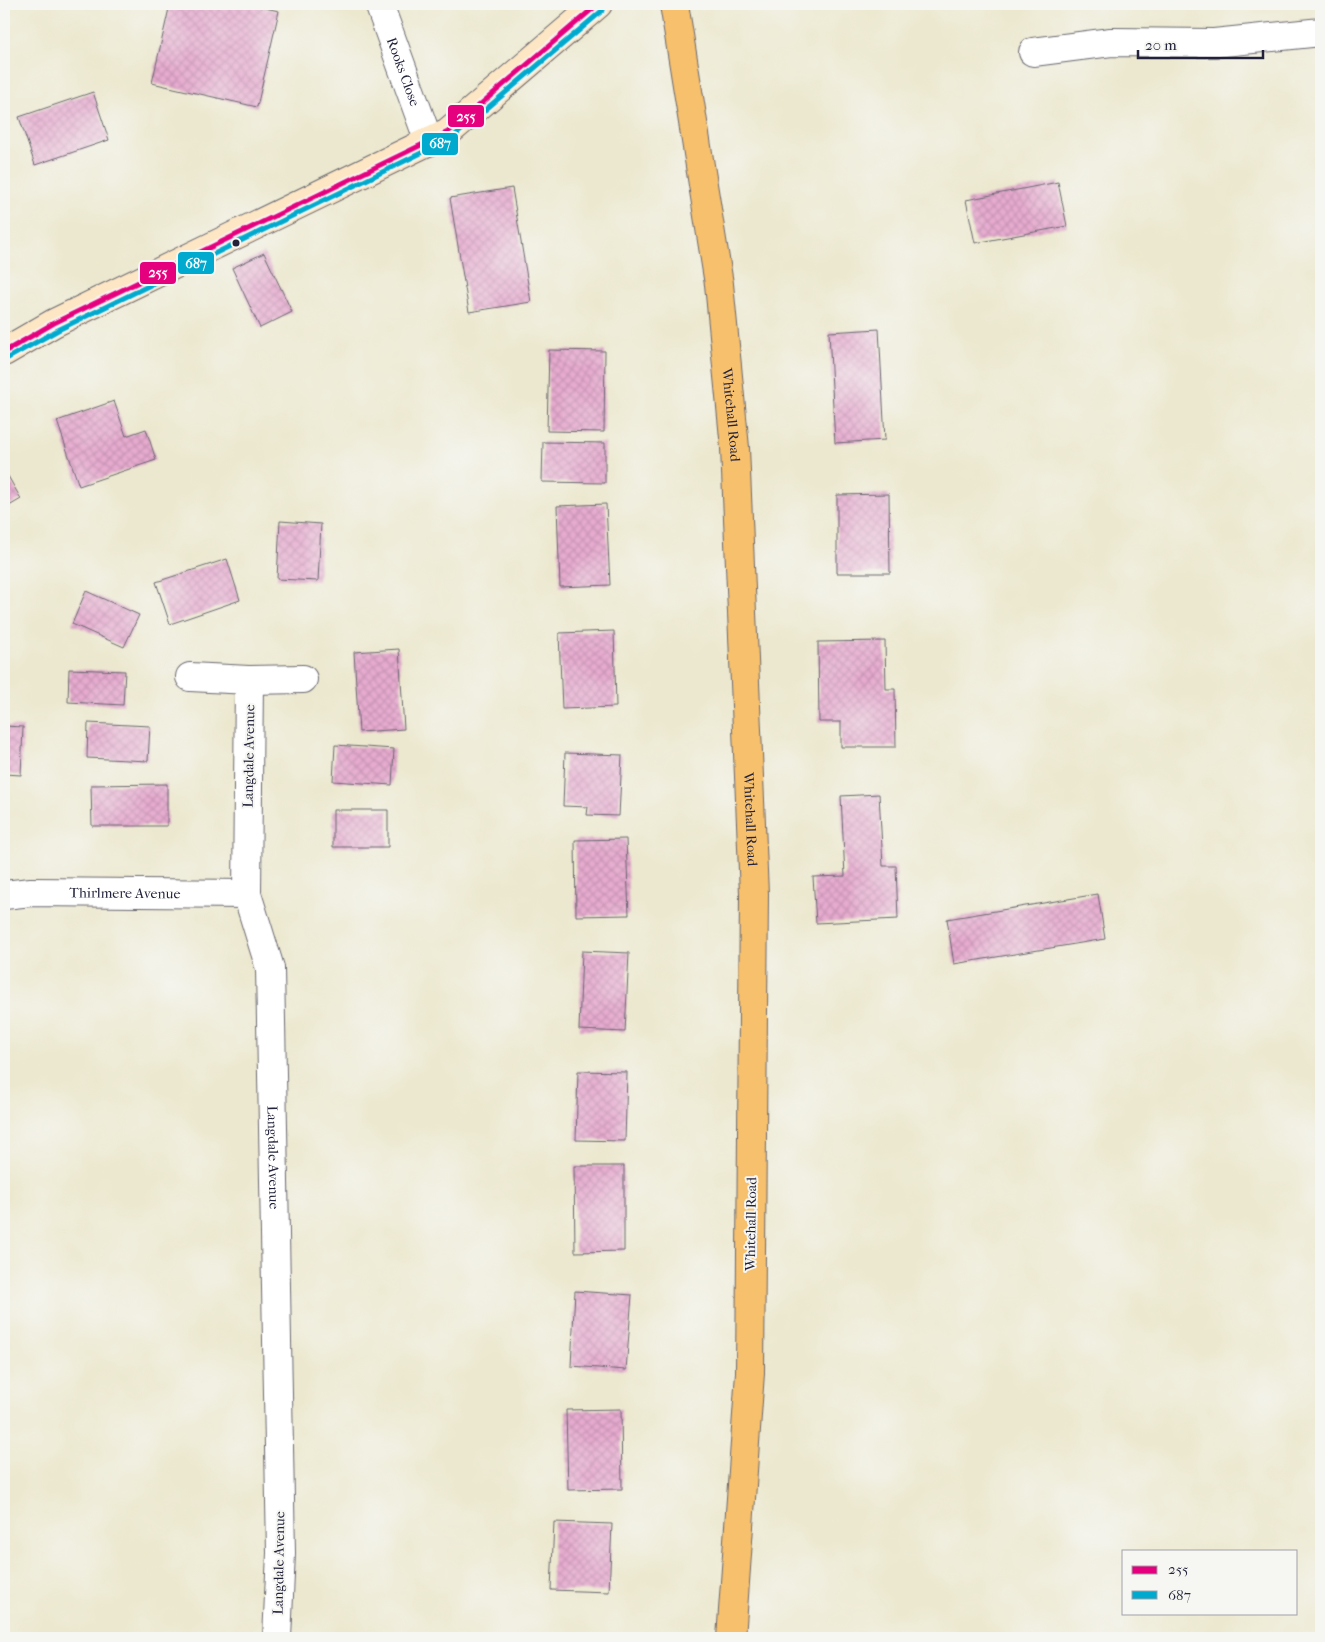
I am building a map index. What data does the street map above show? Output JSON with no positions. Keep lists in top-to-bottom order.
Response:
{
  "streets": {
    "highway": ["Whitehall Road"],
    "street": ["Rooks Close", "Langdale Avenue", "Thirlmere Avenue"]
  },
  "crossings": [
    ["Langdale Avenue", "Thirlmere Avenue"]
  ],
  "lines": ["transit line 255", "transit line 687"],
  "legend": ["255", "687"],
  "scale_bar": "20 m"
}
